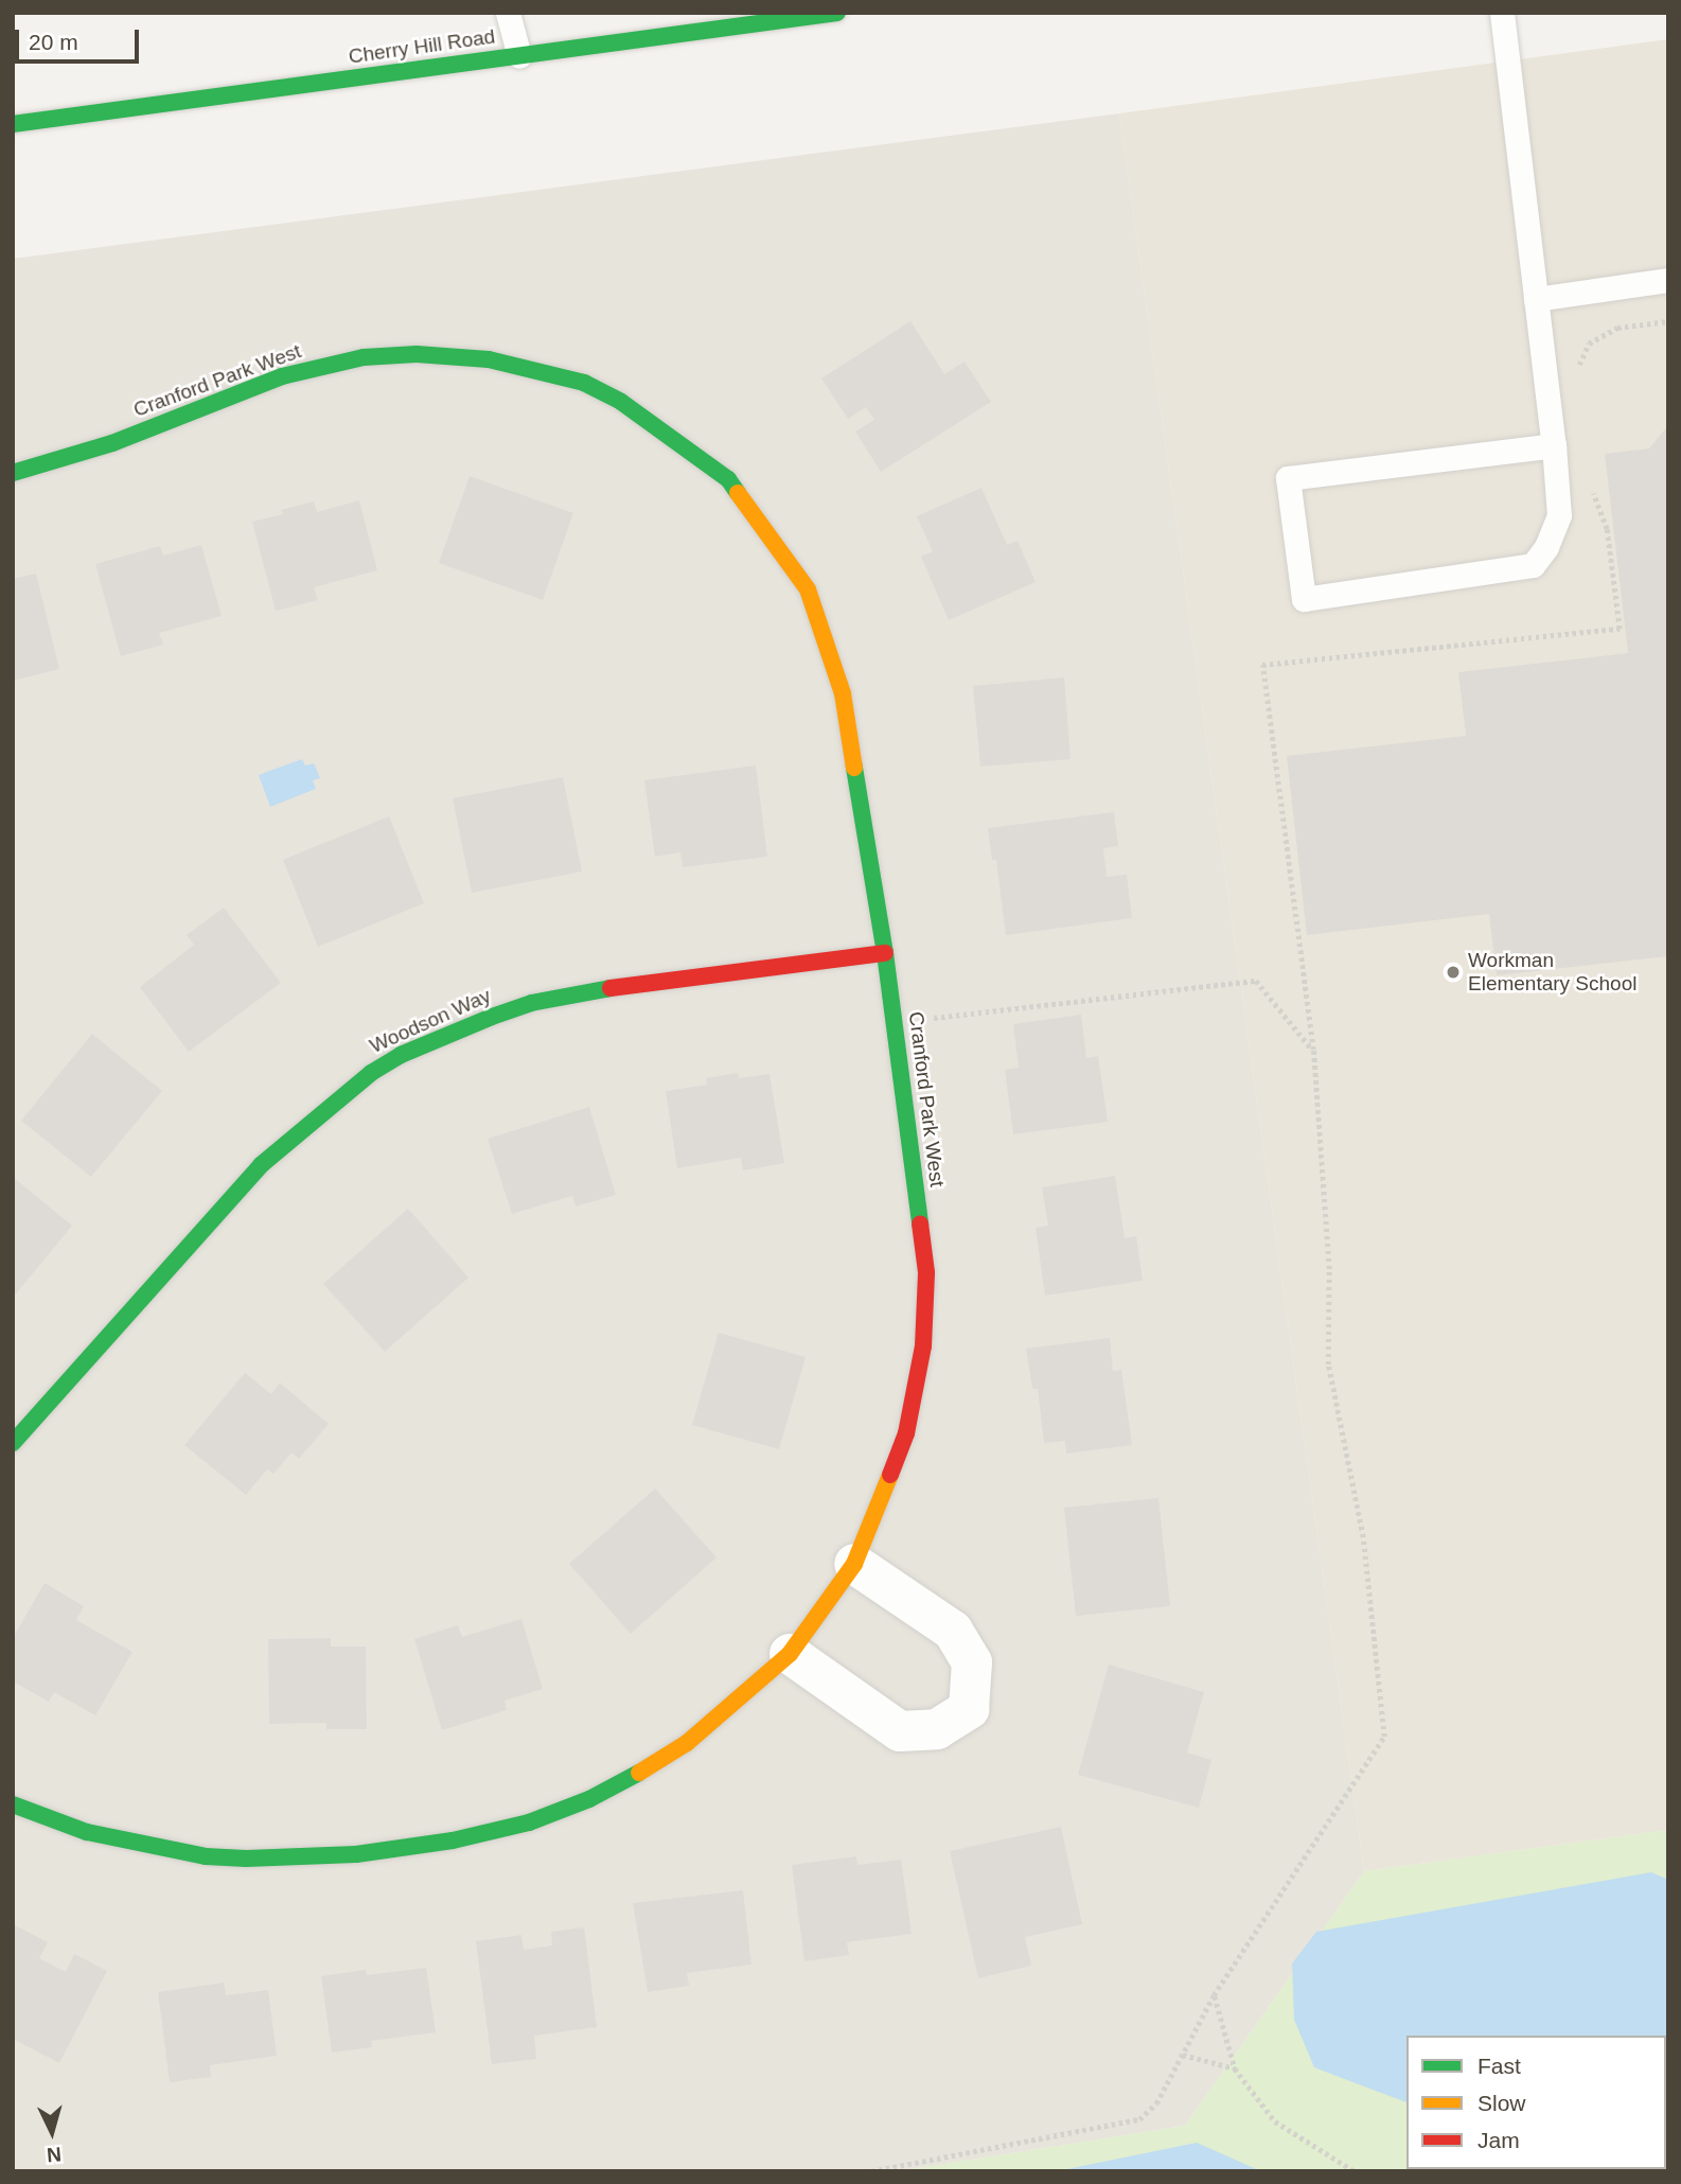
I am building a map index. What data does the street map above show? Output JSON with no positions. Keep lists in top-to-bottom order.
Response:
{
  "streets": {
    "street": ["Cherry Hill Road", "Cranford Park West", "Woodson Way"]
  },
  "crossings": [
    ["Cranford Park West", "Woodson Way"]
  ],
  "places": ["Workman Elementary School"],
  "legend": ["Fast", "Slow", "Jam"],
  "scale_bar": "20 m",
  "north": "bottom"
}
